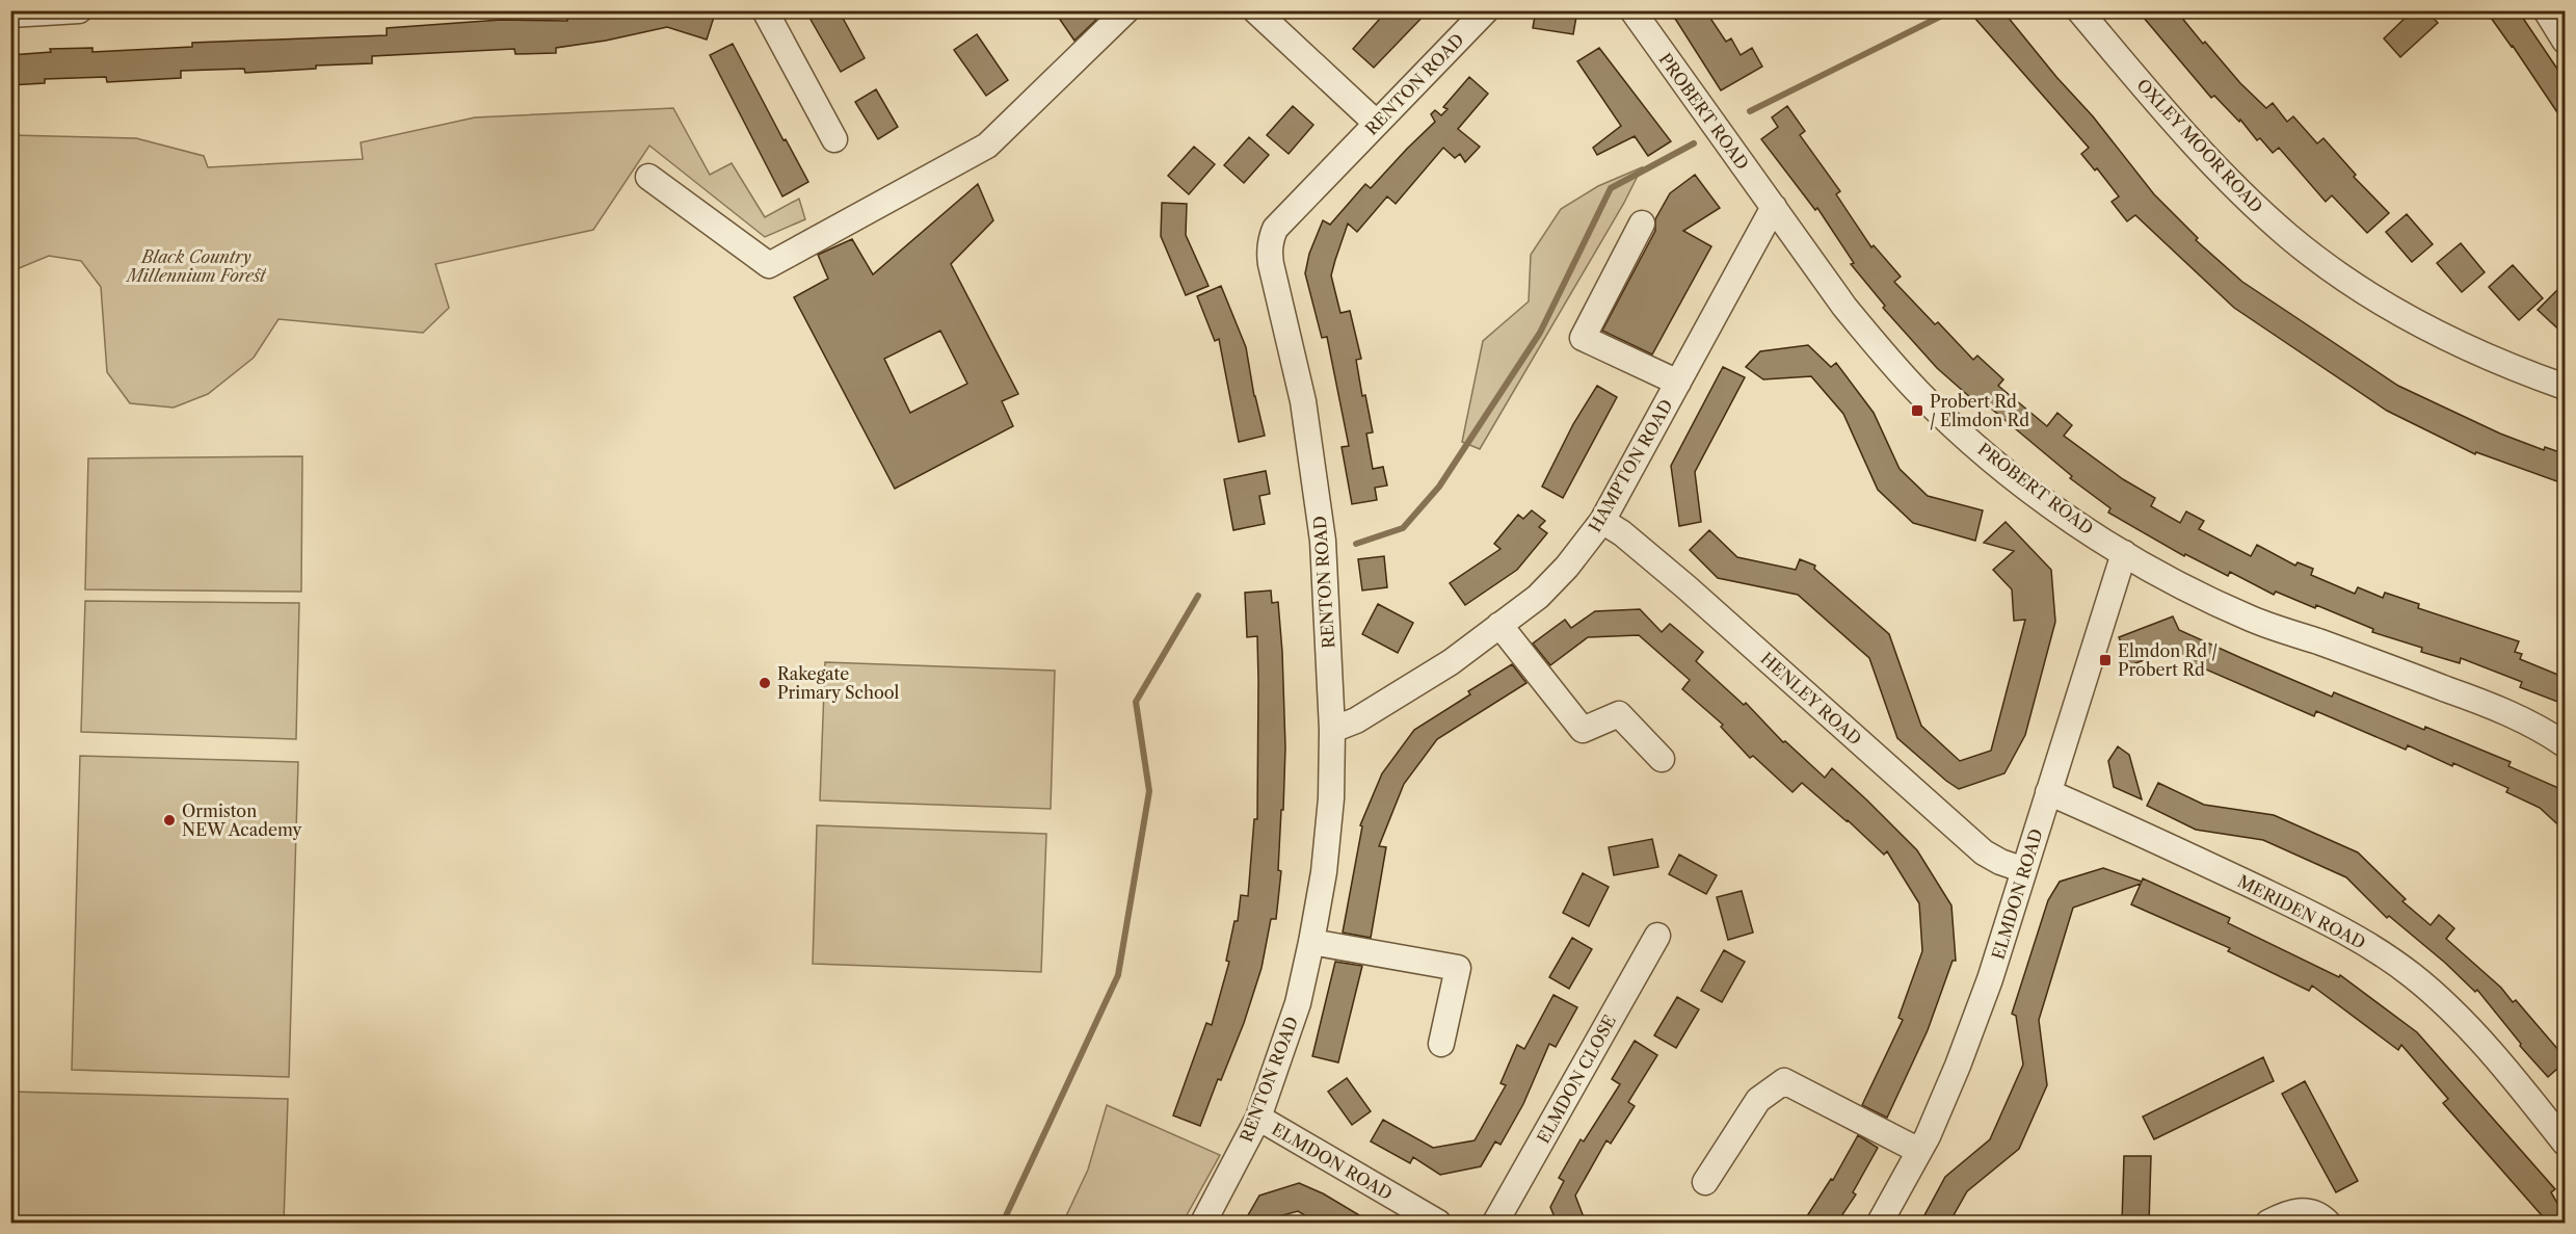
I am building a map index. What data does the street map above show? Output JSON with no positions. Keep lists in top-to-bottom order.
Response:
{
  "streets": {
    "street": [
      "RENTON ROAD",
      "PROBERT ROAD",
      "OXLEY MOOR ROAD",
      "HAMPTON ROAD",
      "HENLEY ROAD",
      "ELMDON ROAD",
      "MERIDEN ROAD",
      "ELMDON CLOSE"
    ]
  },
  "crossings": [
    ["RENTON ROAD", "HAMPTON ROAD"],
    ["RENTON ROAD", "ELMDON ROAD"],
    ["PROBERT ROAD", "HAMPTON ROAD"],
    ["PROBERT ROAD", "ELMDON ROAD"],
    ["HAMPTON ROAD", "HENLEY ROAD"],
    ["HENLEY ROAD", "ELMDON ROAD"],
    ["ELMDON ROAD", "MERIDEN ROAD"]
  ],
  "parks": ["Black Country Millennium Forest"],
  "places": {
    "transit": ["Probert Rd / Elmdon Rd", "Elmdon Rd / Probert Rd"],
    "other": ["Rakegate Primary School", "Ormiston NEW Academy"]
  }
}
